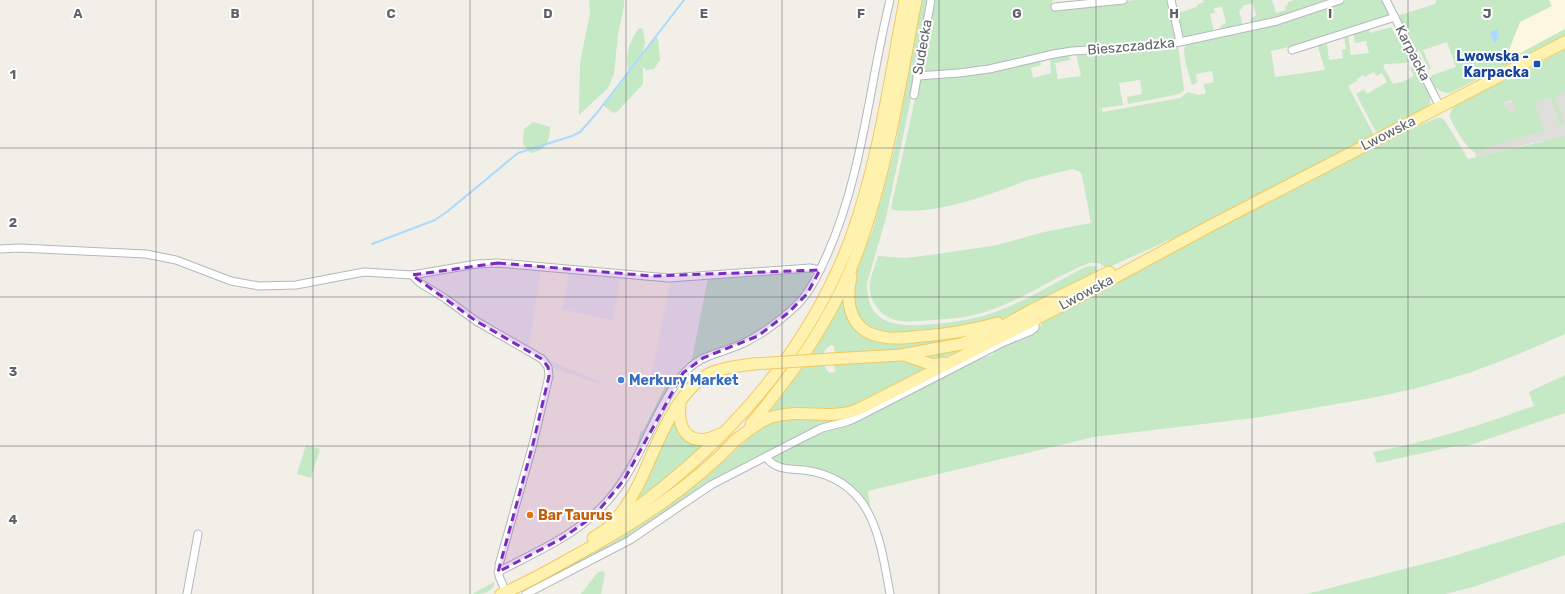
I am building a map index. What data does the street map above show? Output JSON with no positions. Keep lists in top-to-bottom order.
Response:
{
  "streets": {
    "main road": ["Lwowska"],
    "street": ["Bieszczadzka", "Sudecka", "Karpacka"]
  },
  "crossings": [
    ["Bieszczadzka", "Sudecka"],
    ["Karpacka", "Lwowska"]
  ],
  "places": {
    "transit": ["Lwowska - Karpacka"],
    "other": ["Merkury Market", "Bar Taurus"]
  },
  "grid": {
    "columns": [
      "A",
      "B",
      "C",
      "D",
      "E",
      "F",
      "G",
      "H",
      "I",
      "J"
    ],
    "rows": [
      "1",
      "2",
      "3",
      "4"
    ]
  }
}
